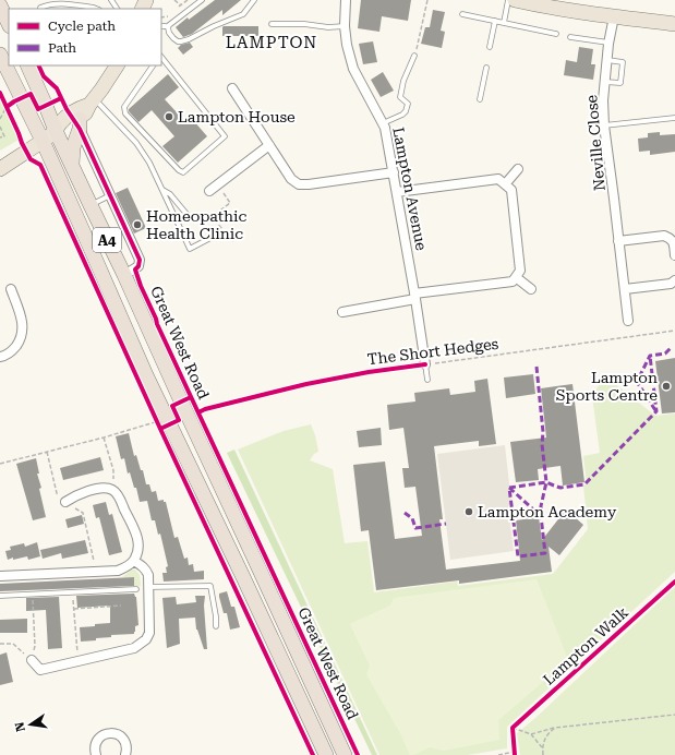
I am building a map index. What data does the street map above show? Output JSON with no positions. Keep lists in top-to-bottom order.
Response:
{
  "streets": {
    "highway": ["A4", "Great West Road"],
    "street": ["Neville Close", "Lampton Avenue"],
    "cycle path": ["The Short Hedges", "Lampton Walk"]
  },
  "crossings": [
    ["Lampton Avenue", "The Short Hedges"]
  ],
  "districts": ["LAMPTON"],
  "places": [
    "Lampton House",
    "Homeopathic Health Clinic",
    "Lampton Sports Centre",
    "Lampton Academy"
  ],
  "legend": ["Cycle path", "Path"],
  "north": "left"
}
